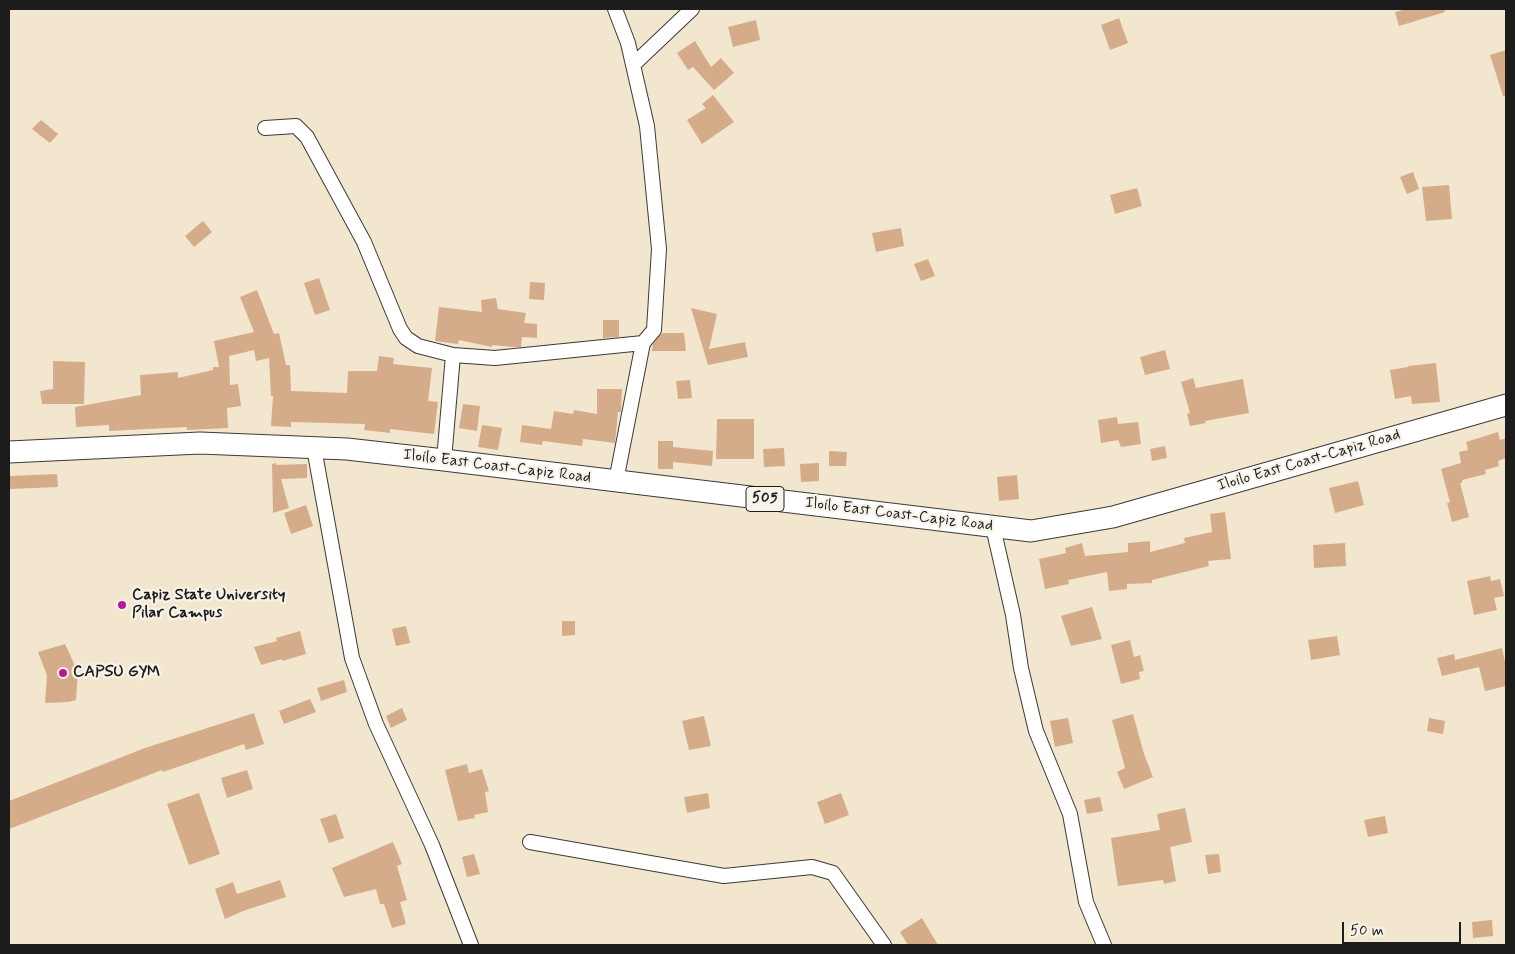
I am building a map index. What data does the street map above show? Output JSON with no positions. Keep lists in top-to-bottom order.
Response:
{
  "streets": {
    "main road": ["Iloilo East Coast-Capiz Road", "505"]
  },
  "places": ["Capiz State University Pilar Campus", "CAPSU GYM"],
  "scale_bar": "50 m"
}
